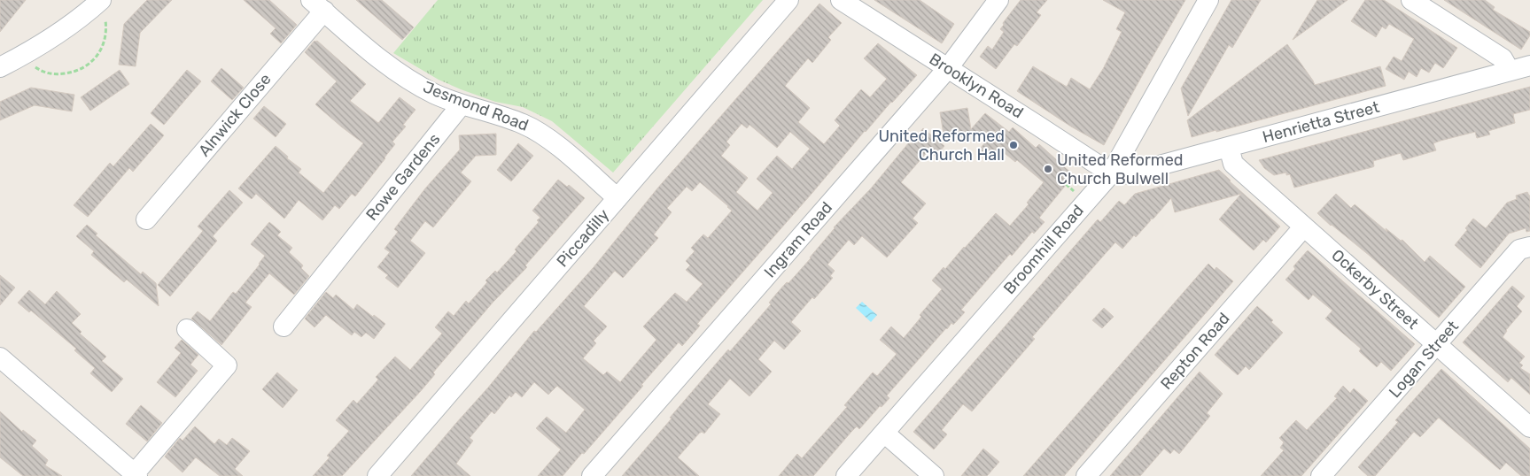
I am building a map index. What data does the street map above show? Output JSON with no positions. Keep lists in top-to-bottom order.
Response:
{
  "streets": {
    "street": [
      "Brooklyn Road",
      "Jesmond Road",
      "Alnwick Close",
      "Henrietta Street",
      "Rowe Gardens",
      "Piccadilly",
      "Ingram Road",
      "Broomhill Road",
      "Ockerby Street",
      "Repton Road",
      "Logan Street"
    ]
  },
  "crossings": [
    ["Brooklyn Road", "Henrietta Street"],
    ["Brooklyn Road", "Ingram Road"],
    ["Brooklyn Road", "Broomhill Road"],
    ["Jesmond Road", "Alnwick Close"],
    ["Jesmond Road", "Rowe Gardens"],
    ["Jesmond Road", "Piccadilly"],
    ["Henrietta Street", "Broomhill Road"],
    ["Henrietta Street", "Ockerby Street"],
    ["Ockerby Street", "Repton Road"],
    ["Ockerby Street", "Logan Street"]
  ],
  "places": ["United Reformed Church Hall", "United Reformed Church Bulwell"]
}
